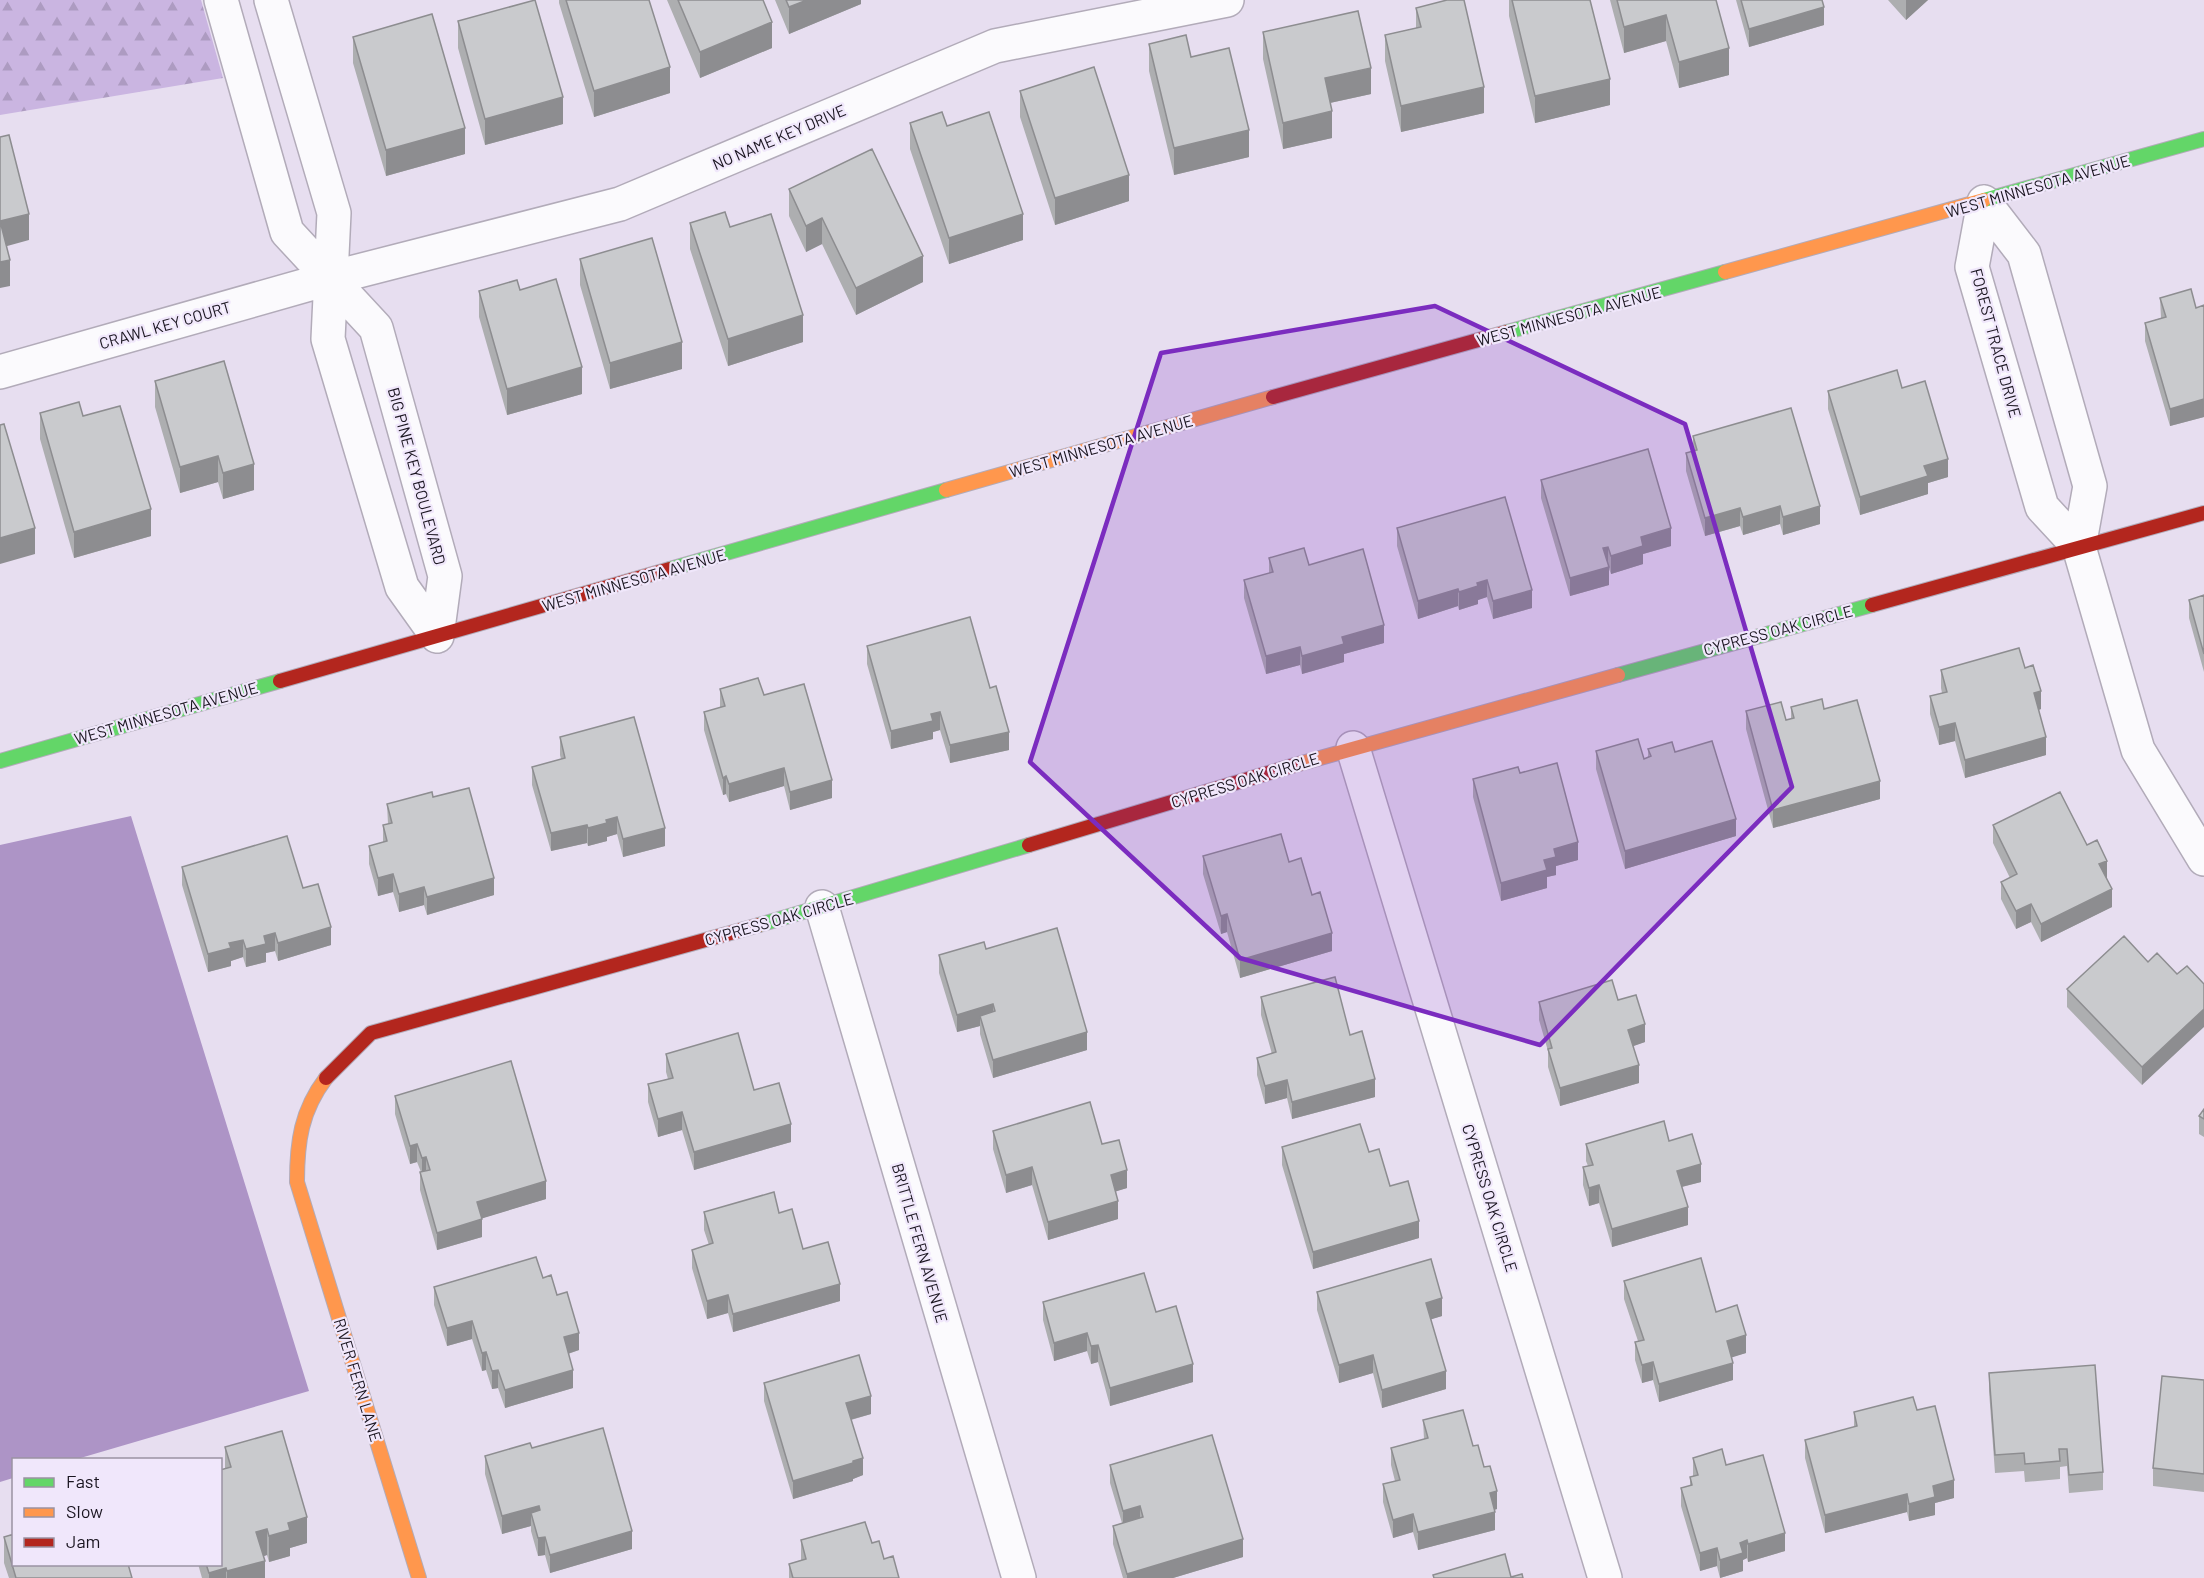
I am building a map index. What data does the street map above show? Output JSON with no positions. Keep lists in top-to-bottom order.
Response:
{
  "streets": {
    "street": [
      "NO NAME KEY DRIVE",
      "WEST MINNESOTA AVENUE",
      "CRAWL KEY COURT",
      "FOREST TRACE DRIVE",
      "BIG PINE KEY BOULEVARD",
      "CYPRESS OAK CIRCLE",
      "BRITTLE FERN AVENUE",
      "RIVER FERN LANE"
    ]
  },
  "crossings": [
    ["NO NAME KEY DRIVE", "CRAWL KEY COURT"],
    ["NO NAME KEY DRIVE", "BIG PINE KEY BOULEVARD"],
    ["WEST MINNESOTA AVENUE", "FOREST TRACE DRIVE"],
    ["WEST MINNESOTA AVENUE", "BIG PINE KEY BOULEVARD"],
    ["CRAWL KEY COURT", "BIG PINE KEY BOULEVARD"],
    ["FOREST TRACE DRIVE", "CYPRESS OAK CIRCLE"],
    ["CYPRESS OAK CIRCLE", "BRITTLE FERN AVENUE"],
    ["CYPRESS OAK CIRCLE", "RIVER FERN LANE"]
  ],
  "legend": ["Fast", "Slow", "Jam"]
}
